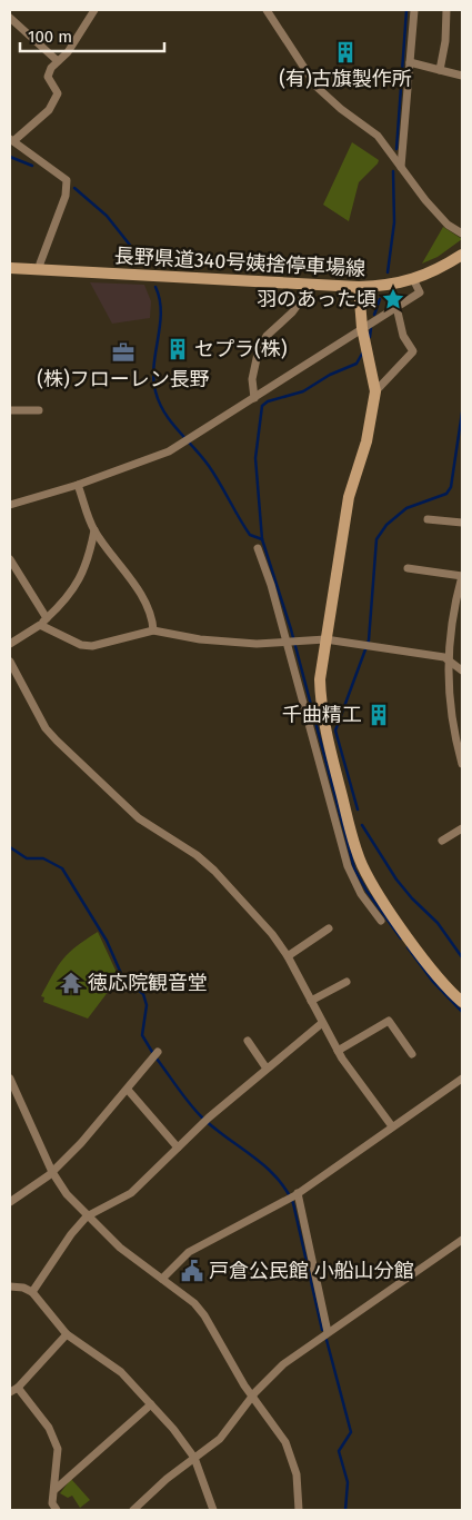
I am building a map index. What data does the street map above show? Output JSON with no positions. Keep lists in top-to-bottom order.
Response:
{
  "streets": {
    "street": ["長野県道340号姨捨停車場線"]
  },
  "places": {
    "building": ["(有)古旗製作所", "セプラ(株)", "千曲精工"],
    "place": ["羽のあった頃"],
    "office": ["(株)フローレン長野"],
    "temple": ["徳応院観音堂"],
    "public building": ["戸倉公民館 小船山分館"]
  },
  "scale_bar": "100 m"
}
